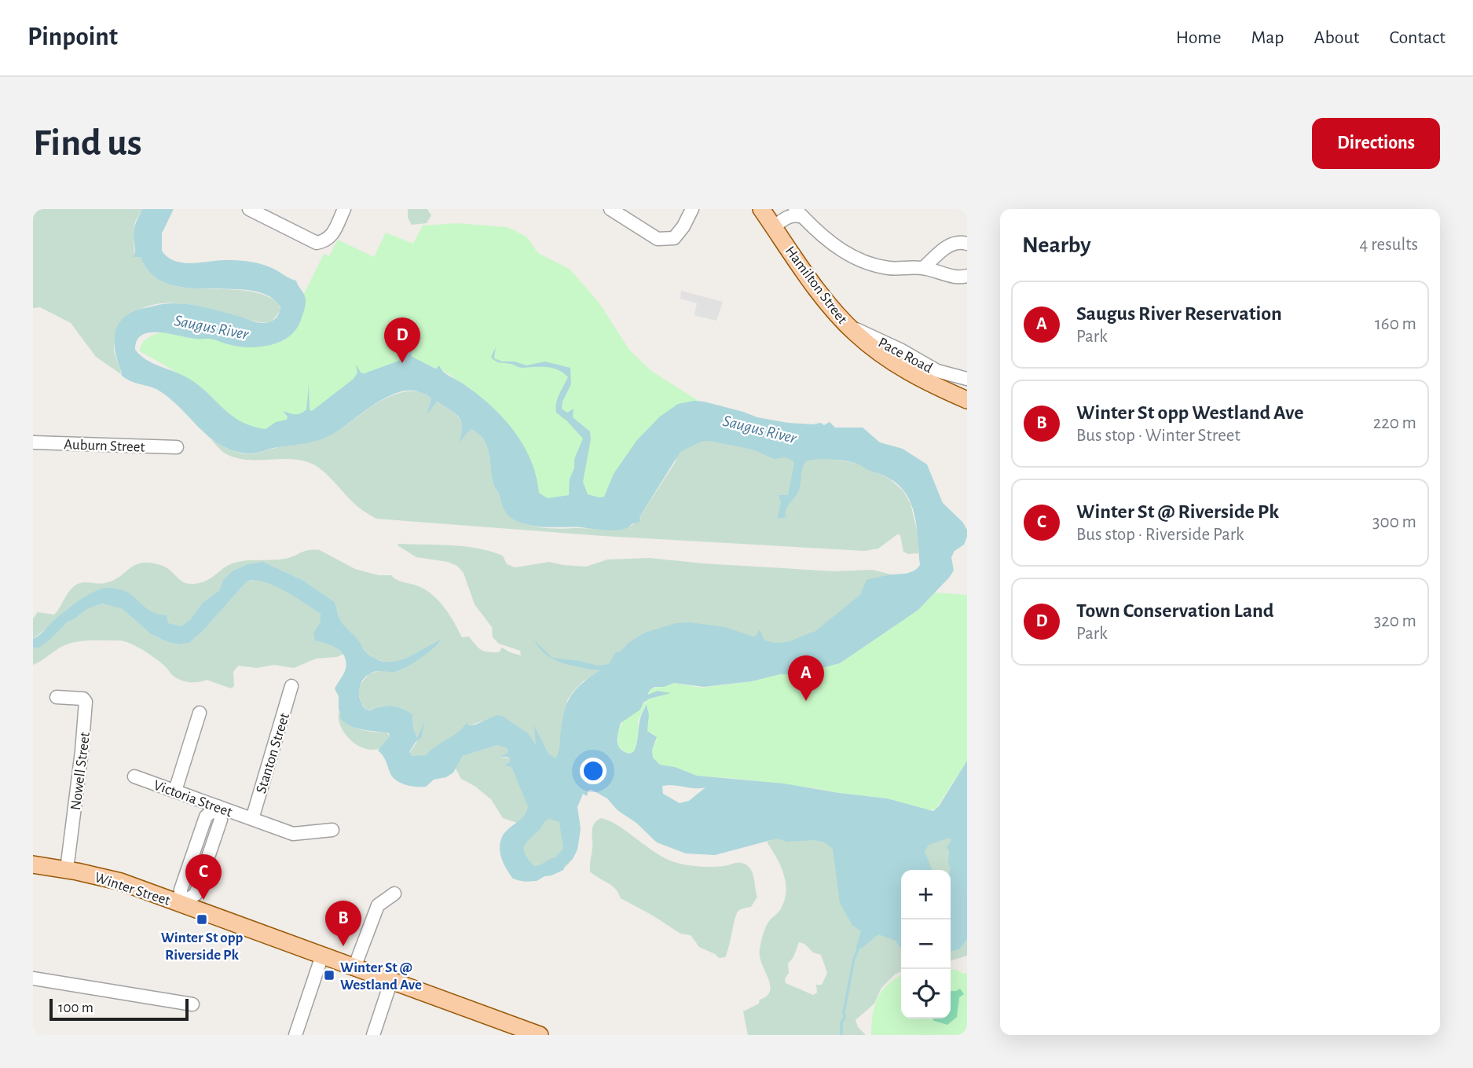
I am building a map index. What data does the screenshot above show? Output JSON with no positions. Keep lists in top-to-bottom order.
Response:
{
  "streets": {
    "main road": ["Hamilton Street", "Winter Street"],
    "street": [
      "Pace Road",
      "Auburn Street",
      "Stanton Street",
      "Nowell Street",
      "Victoria Street"
    ]
  },
  "crossings": [
    ["Hamilton Street", "Pace Road"],
    ["Stanton Street", "Victoria Street"],
    ["Nowell Street", "Winter Street"]
  ],
  "water": ["Saugus River"],
  "places": {
    "transit": ["Winter St opp Riverside Pk", "Winter St @ Westland Ave"]
  },
  "scale_bar": "100 m",
  "page": {
    "header": "Pinpoint",
    "nav": [
      "Home",
      "Map",
      "About",
      "Contact"
    ],
    "buttons": "Directions",
    "title": "Find us",
    "heading": ["Nearby", "4 results"],
    "list": [
      {
        "mark": "A",
        "name": "Saugus River Reservation",
        "note": "Park",
        "value": "160 m"
      },
      {
        "mark": "B",
        "name": "Winter St opp Westland Ave",
        "note": "Bus stop · Winter Street",
        "value": "220 m"
      },
      {
        "mark": "C",
        "name": "Winter St @ Riverside Pk",
        "note": "Bus stop · Riverside Park",
        "value": "300 m"
      },
      {
        "mark": "D",
        "name": "Town Conservation Land",
        "note": "Park",
        "value": "320 m"
      }
    ],
    "pins": [
      "D",
      "A",
      "C",
      "B"
    ],
    "map_buttons": ["+", "−"],
    "scale": "100 m"
  }
}
